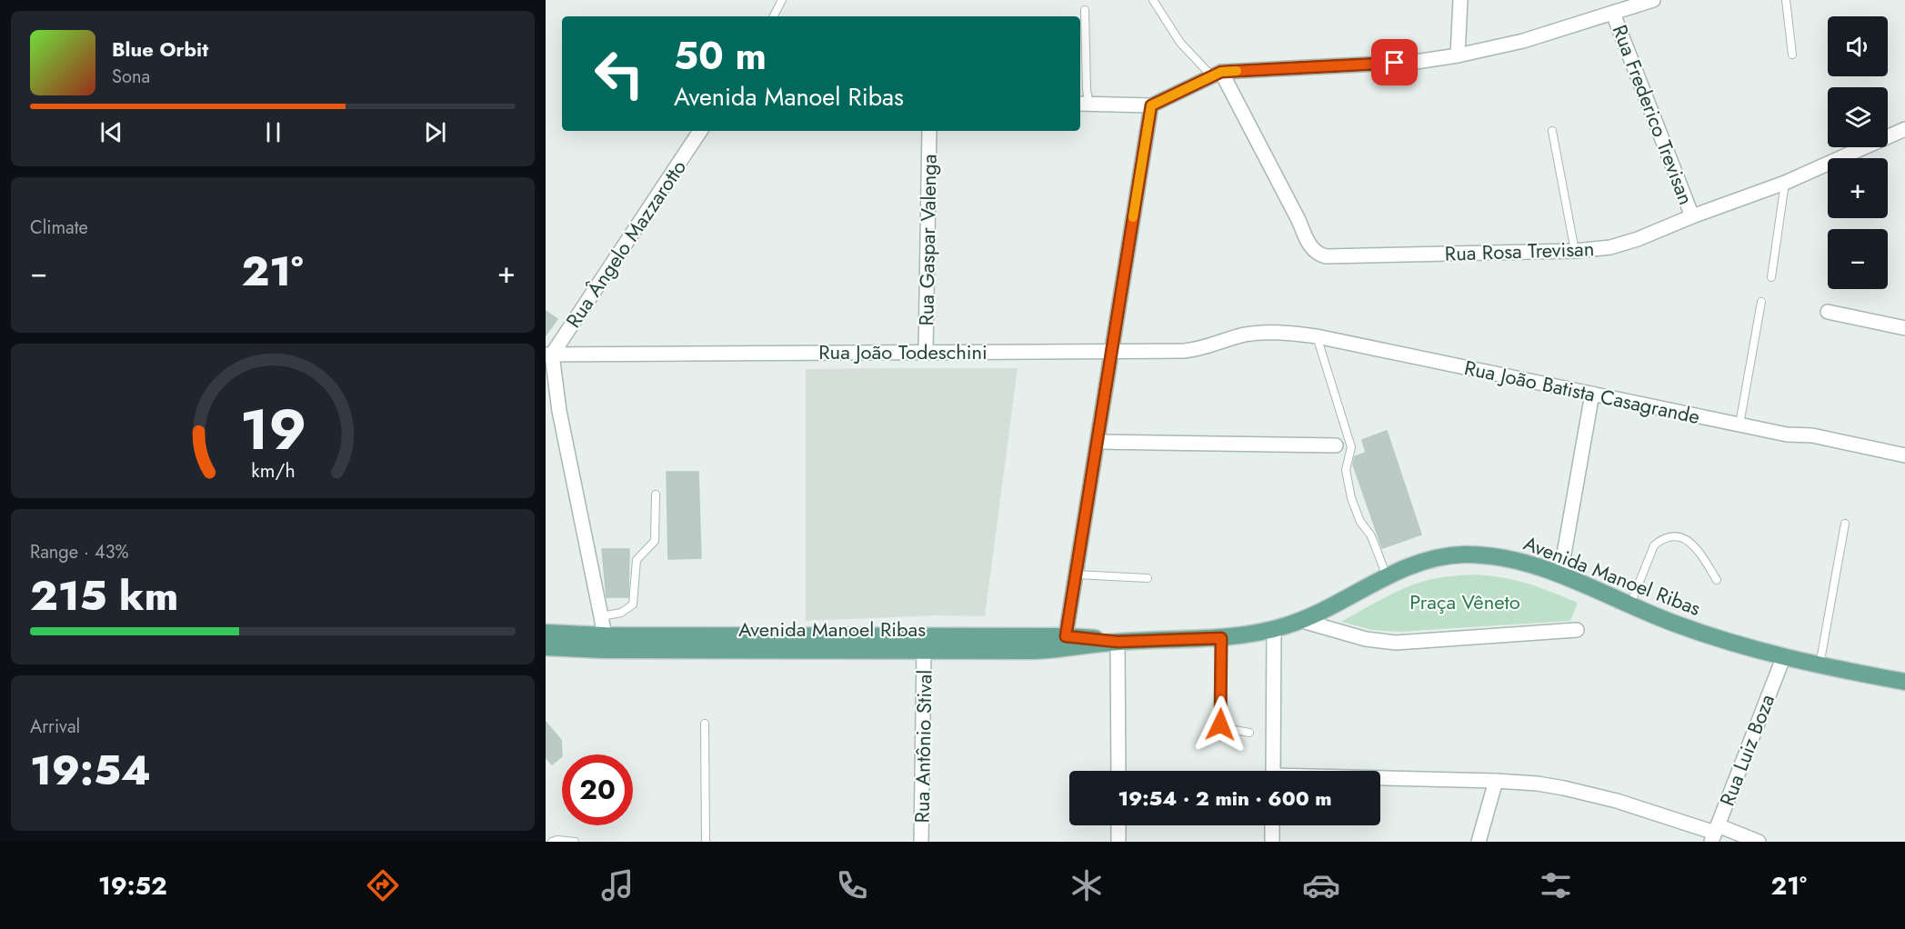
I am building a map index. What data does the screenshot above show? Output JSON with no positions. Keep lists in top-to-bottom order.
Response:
{
  "streets": {
    "main road": ["Avenida Manoel Ribas"],
    "street": [
      "Rua Frederico Trevisan",
      "Rua Gaspar Valenga",
      "Rua Ângelo Mazzarotto",
      "Rua Rosa Trevisan",
      "Rua João Todeschini",
      "Rua João Batista Casagrande",
      "Rua Antônio Stival",
      "Rua Luiz Boza"
    ]
  },
  "crossings": [
    ["Rua Frederico Trevisan", "Rua Rosa Trevisan"],
    ["Rua Gaspar Valenga", "Rua João Todeschini"],
    ["Rua Ângelo Mazzarotto", "Rua João Todeschini"],
    ["Rua João Todeschini", "Rua João Batista Casagrande"],
    ["Avenida Manoel Ribas", "Rua Antônio Stival"],
    ["Avenida Manoel Ribas", "Rua Luiz Boza"]
  ],
  "parks": ["Praça Vêneto"],
  "page": {
    "map_buttons": ["+", "−"],
    "turn": ["50 m", "Avenida Manoel Ribas"],
    "song": ["Blue Orbit", "Sona"],
    "tile": [
      "Climate",
      ["Range · 43%", "215 km"],
      ["Arrival", "19:54"]
    ],
    "heat": ["−", "21°", "+"],
    "limit": "20",
    "trip": "19:54 · 2 min · 600 m",
    "tabs": ["19:52", "21°"],
    "gauge": ["19", "km/h"]
  }
}
